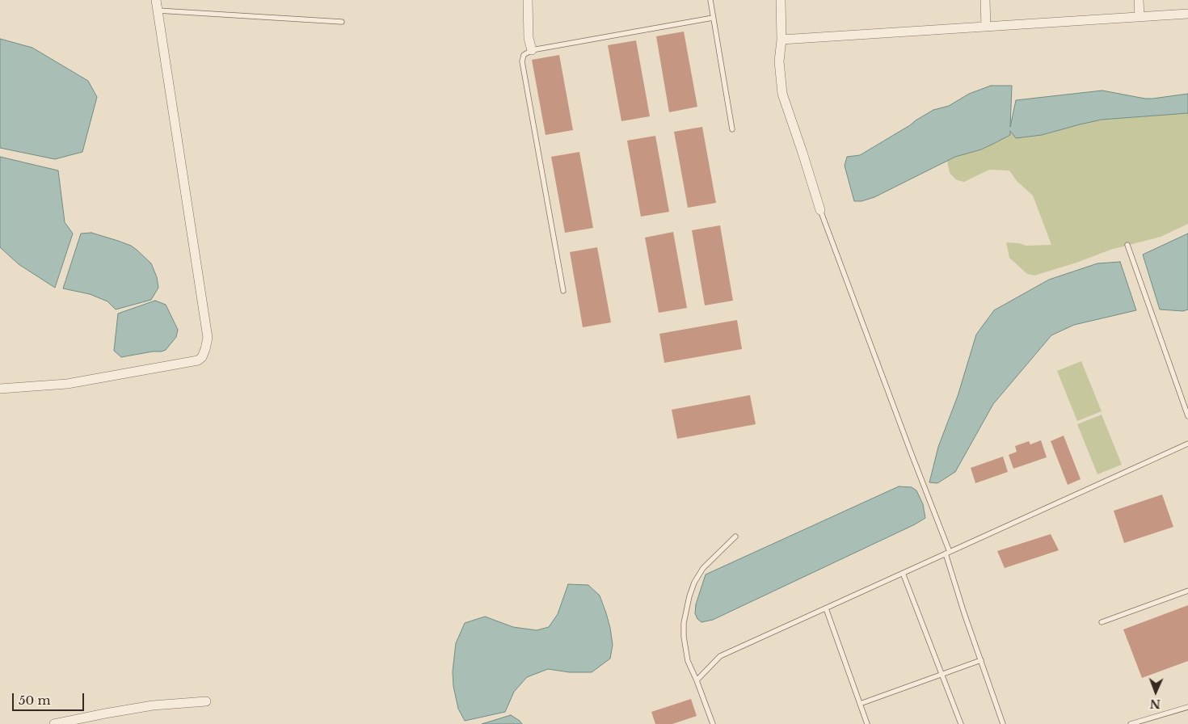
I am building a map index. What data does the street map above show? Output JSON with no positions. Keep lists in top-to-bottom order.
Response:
{
  "scale_bar": "50 m",
  "north": "bottom"
}
